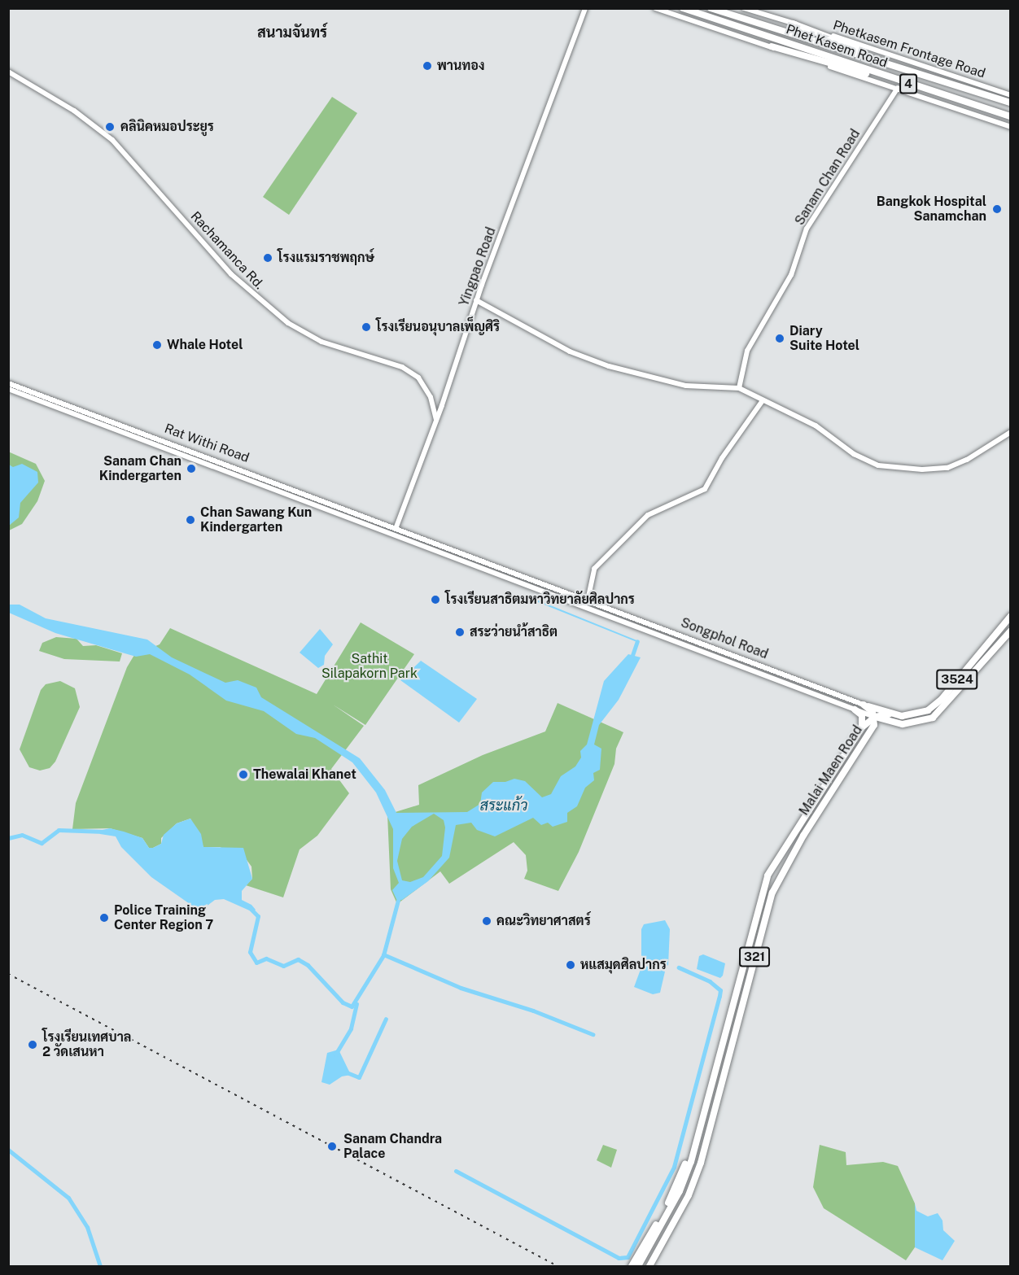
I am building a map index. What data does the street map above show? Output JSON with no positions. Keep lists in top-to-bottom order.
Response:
{
  "streets": {
    "highway": [
      "Phet Kasem Road",
      "4",
      "Songphol Road",
      "3524",
      "Malai Maen Road",
      "321"
    ],
    "main road": [
      "Phetkasem Frontage Road",
      "Sanam Chan Road",
      "Rachamanca Rd.",
      "Yingpao Road",
      "Rat Withi Road"
    ]
  },
  "crossings": [
    ["4", "Sanam Chan Road"],
    ["Rachamanca Rd.", "Yingpao Road"],
    ["Yingpao Road", "Rat Withi Road"],
    ["Yingpao Road", "Songphol Road"],
    ["Rat Withi Road", "Songphol Road"],
    ["Songphol Road", "Malai Maen Road"]
  ],
  "districts": ["สนามจันทร์"],
  "water": ["สระแก้ว"],
  "parks": ["Sathit Silapakorn Park"],
  "places": [
    "พานทอง",
    "คลินิคหมอประยูร",
    "Bangkok Hospital Sanamchan",
    "โรงแรมราชพฤกษ์",
    "โรงเรียนอนุบาลเพ็ญศิริ",
    "Diary Suite Hotel",
    "Whale Hotel",
    "Sanam Chan Kindergarten",
    "Chan Sawang Kun Kindergarten",
    "โรงเรียนสาธิตมหาวิทยาลัยศิลปากร",
    "สระว่ายนำ้สาธิต",
    "Thewalai Khanet",
    "Police Training Center Region 7",
    "คณะวิทยาศาสตร์",
    "หแสมุดศิลปากร",
    "โรงเรียนเทศบาล 2 วัดเสนหา",
    "Sanam Chandra Palace"
  ]
}
